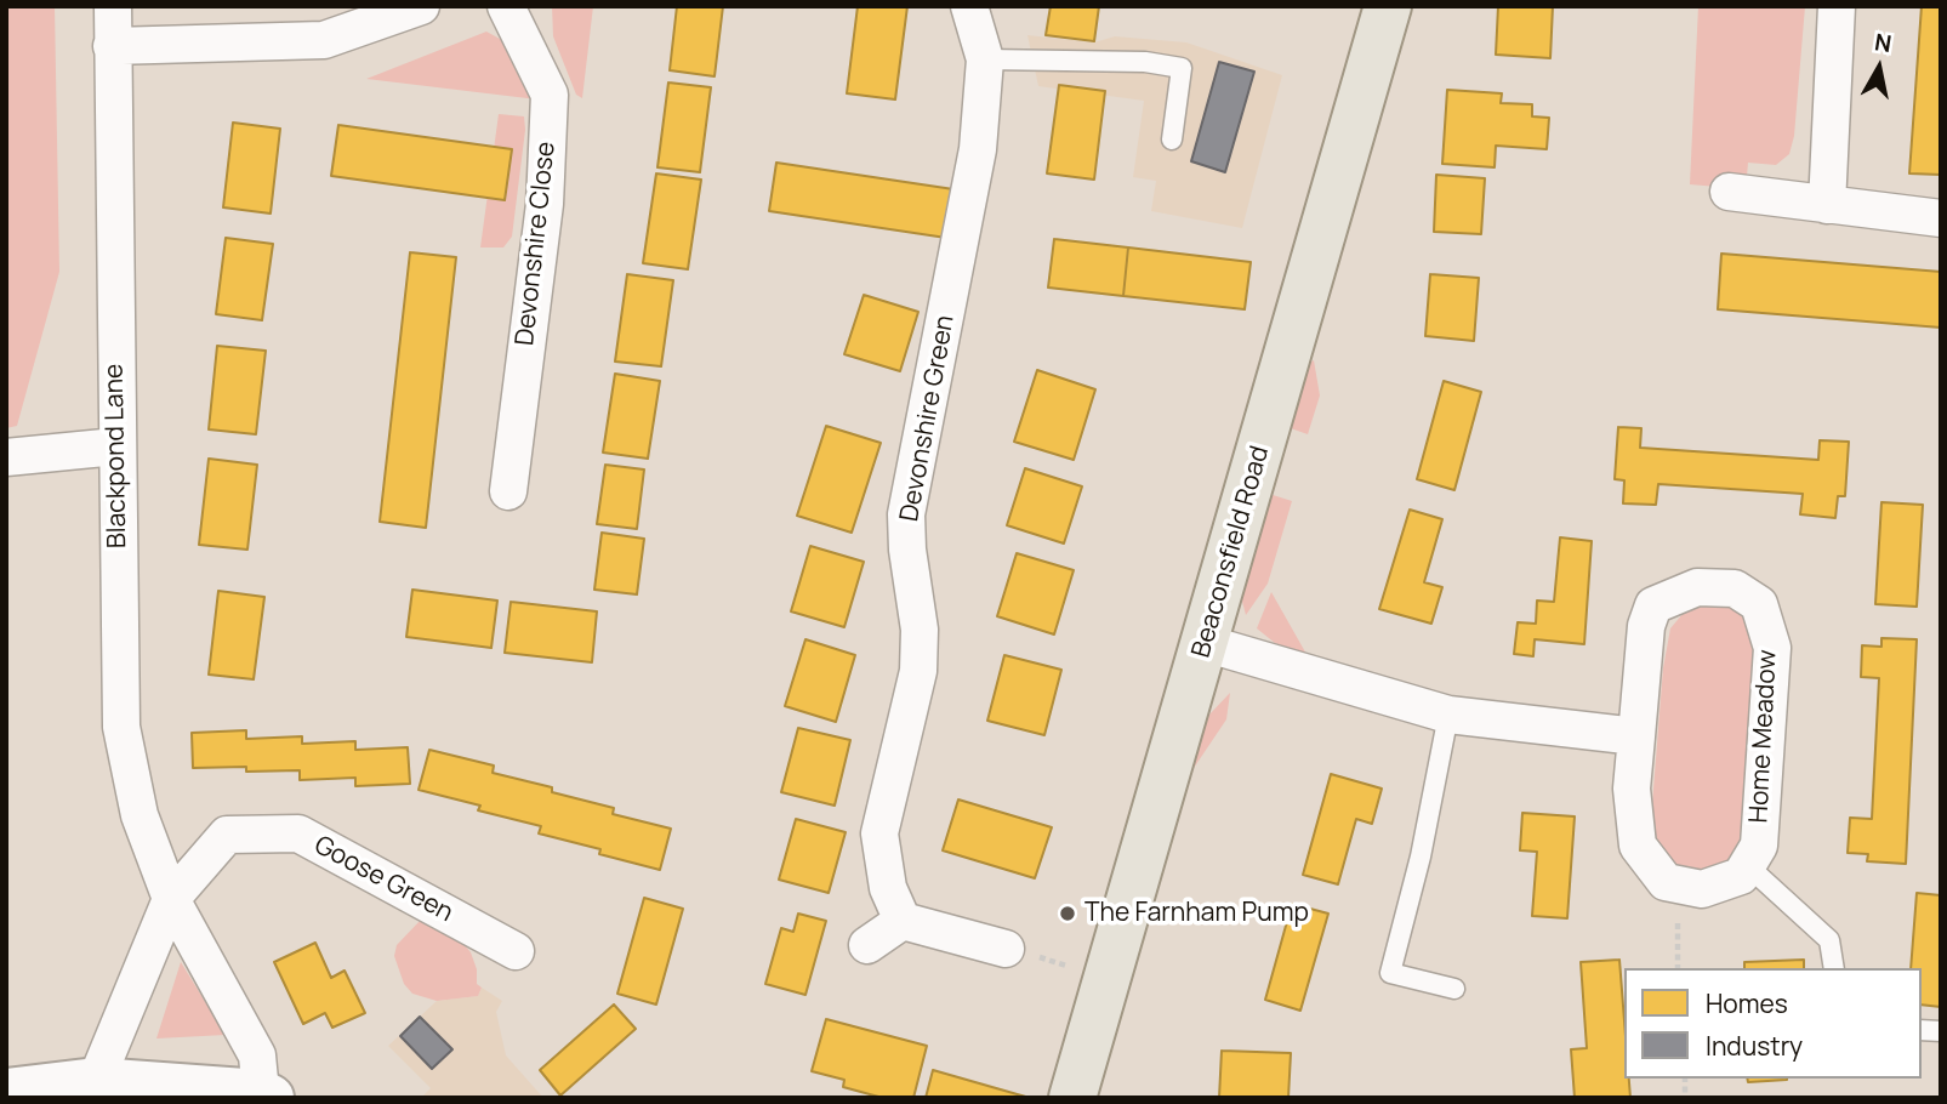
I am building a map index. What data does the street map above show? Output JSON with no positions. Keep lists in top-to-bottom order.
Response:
{
  "streets": {
    "main road": ["Beaconsfield Road"],
    "street": [
      "Devonshire Close",
      "Devonshire Green",
      "Blackpond Lane",
      "Home Meadow",
      "Goose Green"
    ]
  },
  "crossings": [
    ["Blackpond Lane", "Goose Green"]
  ],
  "places": ["The Farnham Pump"],
  "legend": ["Homes", "Industry"],
  "north": "top"
}
